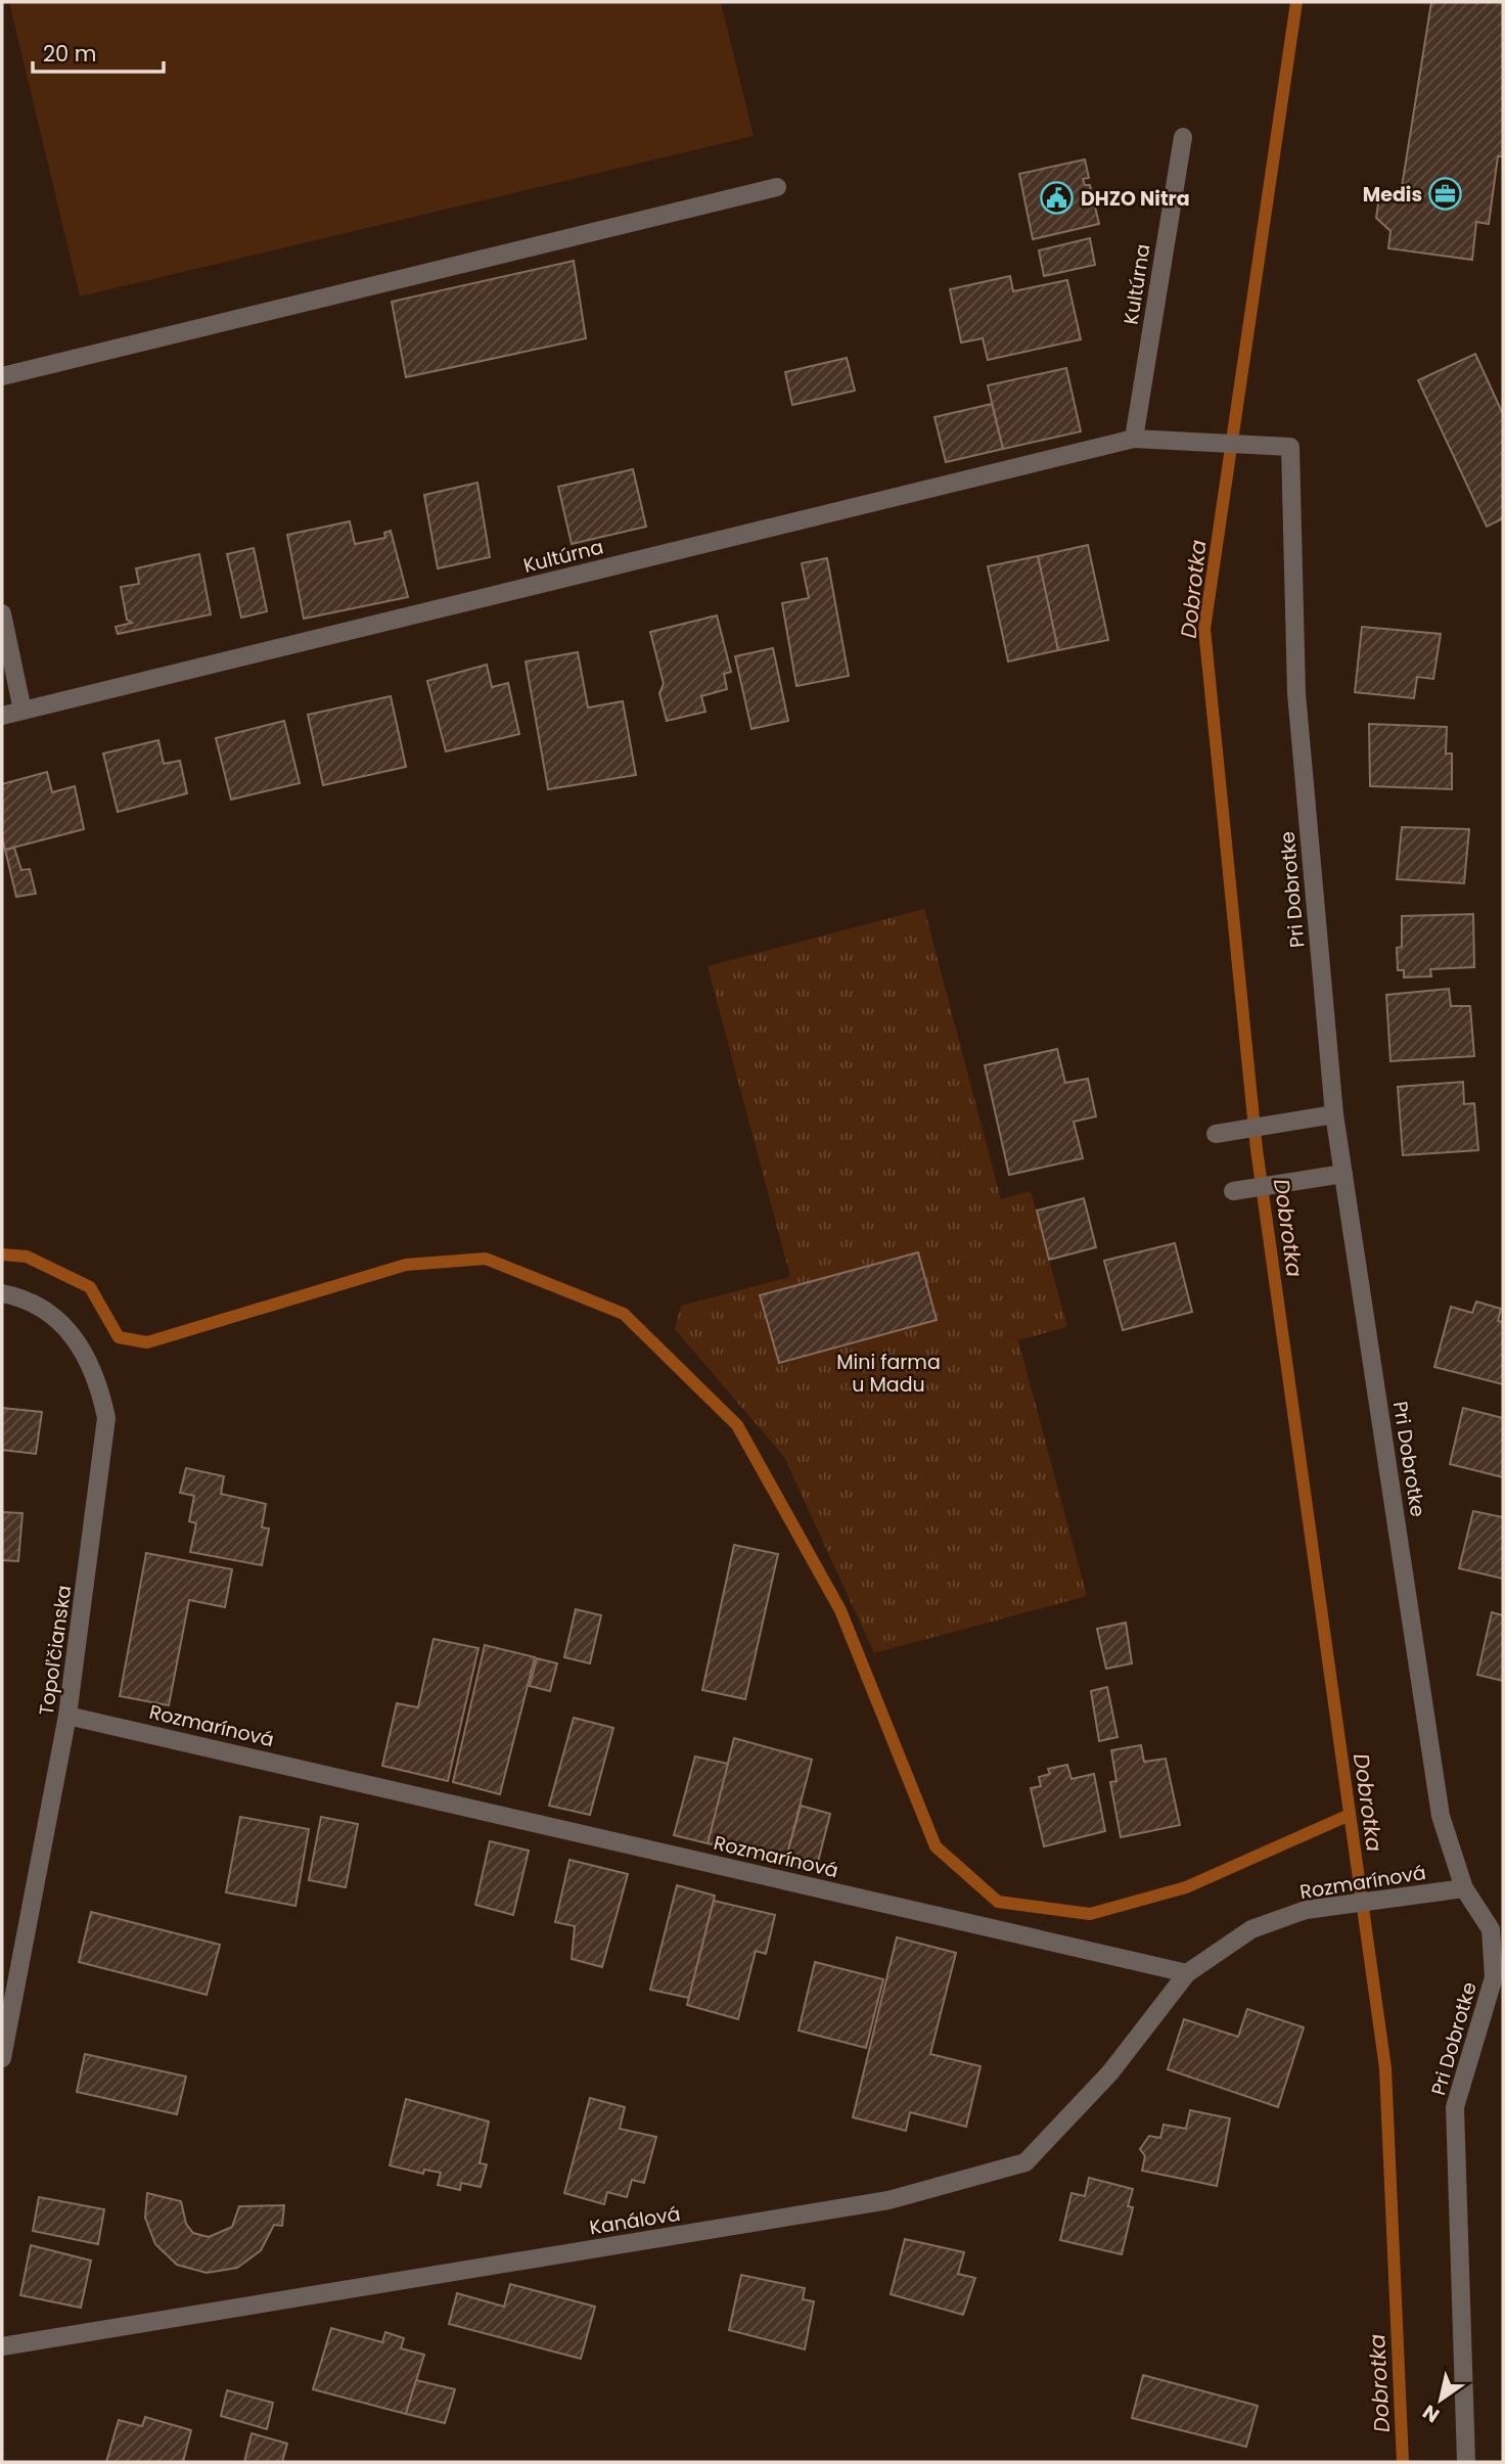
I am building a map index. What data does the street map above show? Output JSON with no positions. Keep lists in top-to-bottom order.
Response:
{
  "streets": {
    "street": [
      "Kultúrna",
      "Pri Dobrotke",
      "Topoľčianska",
      "Rozmarínová",
      "Kanálová"
    ]
  },
  "crossings": [
    ["Kultúrna", "Pri Dobrotke"],
    ["Pri Dobrotke", "Rozmarínová"],
    ["Topoľčianska", "Rozmarínová"],
    ["Rozmarínová", "Kanálová"]
  ],
  "water": ["Dobrotka"],
  "parks": ["Mini farma u Madu"],
  "places": {
    "office": ["Medis"],
    "public building": ["DHZO Nitra"]
  },
  "scale_bar": "20 m",
  "north": "bottom left"
}
